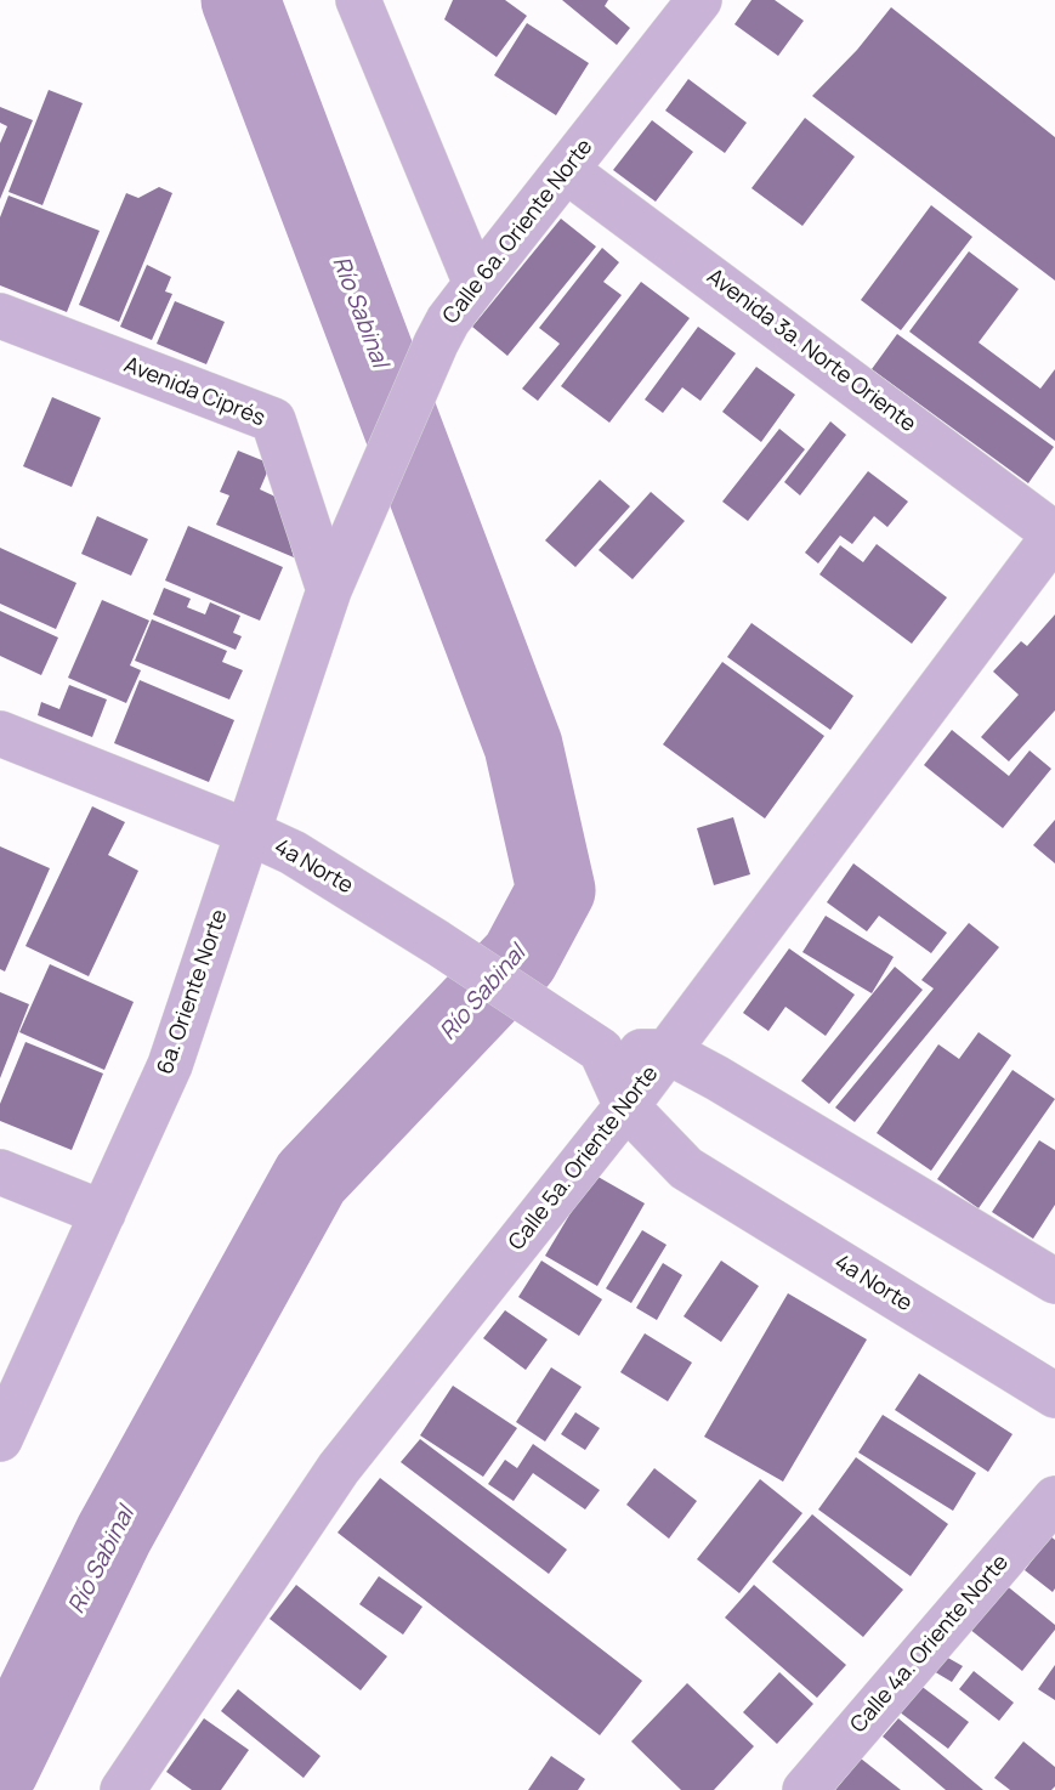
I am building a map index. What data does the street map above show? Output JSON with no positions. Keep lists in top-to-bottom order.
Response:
{
  "streets": {
    "street": [
      "Calle 6a. Oriente Norte",
      "Avenida 3a. Norte Oriente",
      "Avenida Ciprés",
      "4a Norte",
      "6a. Oriente Norte",
      "Calle 5a. Oriente Norte",
      "Calle 4a. Oriente Norte"
    ]
  },
  "crossings": [
    ["Calle 6a. Oriente Norte", "Avenida 3a. Norte Oriente"],
    ["Calle 6a. Oriente Norte", "6a. Oriente Norte"],
    ["Avenida 3a. Norte Oriente", "Calle 5a. Oriente Norte"],
    ["Avenida Ciprés", "6a. Oriente Norte"],
    ["4a Norte", "6a. Oriente Norte"],
    ["4a Norte", "Calle 5a. Oriente Norte"]
  ],
  "water": ["Río Sabinal"]
}
